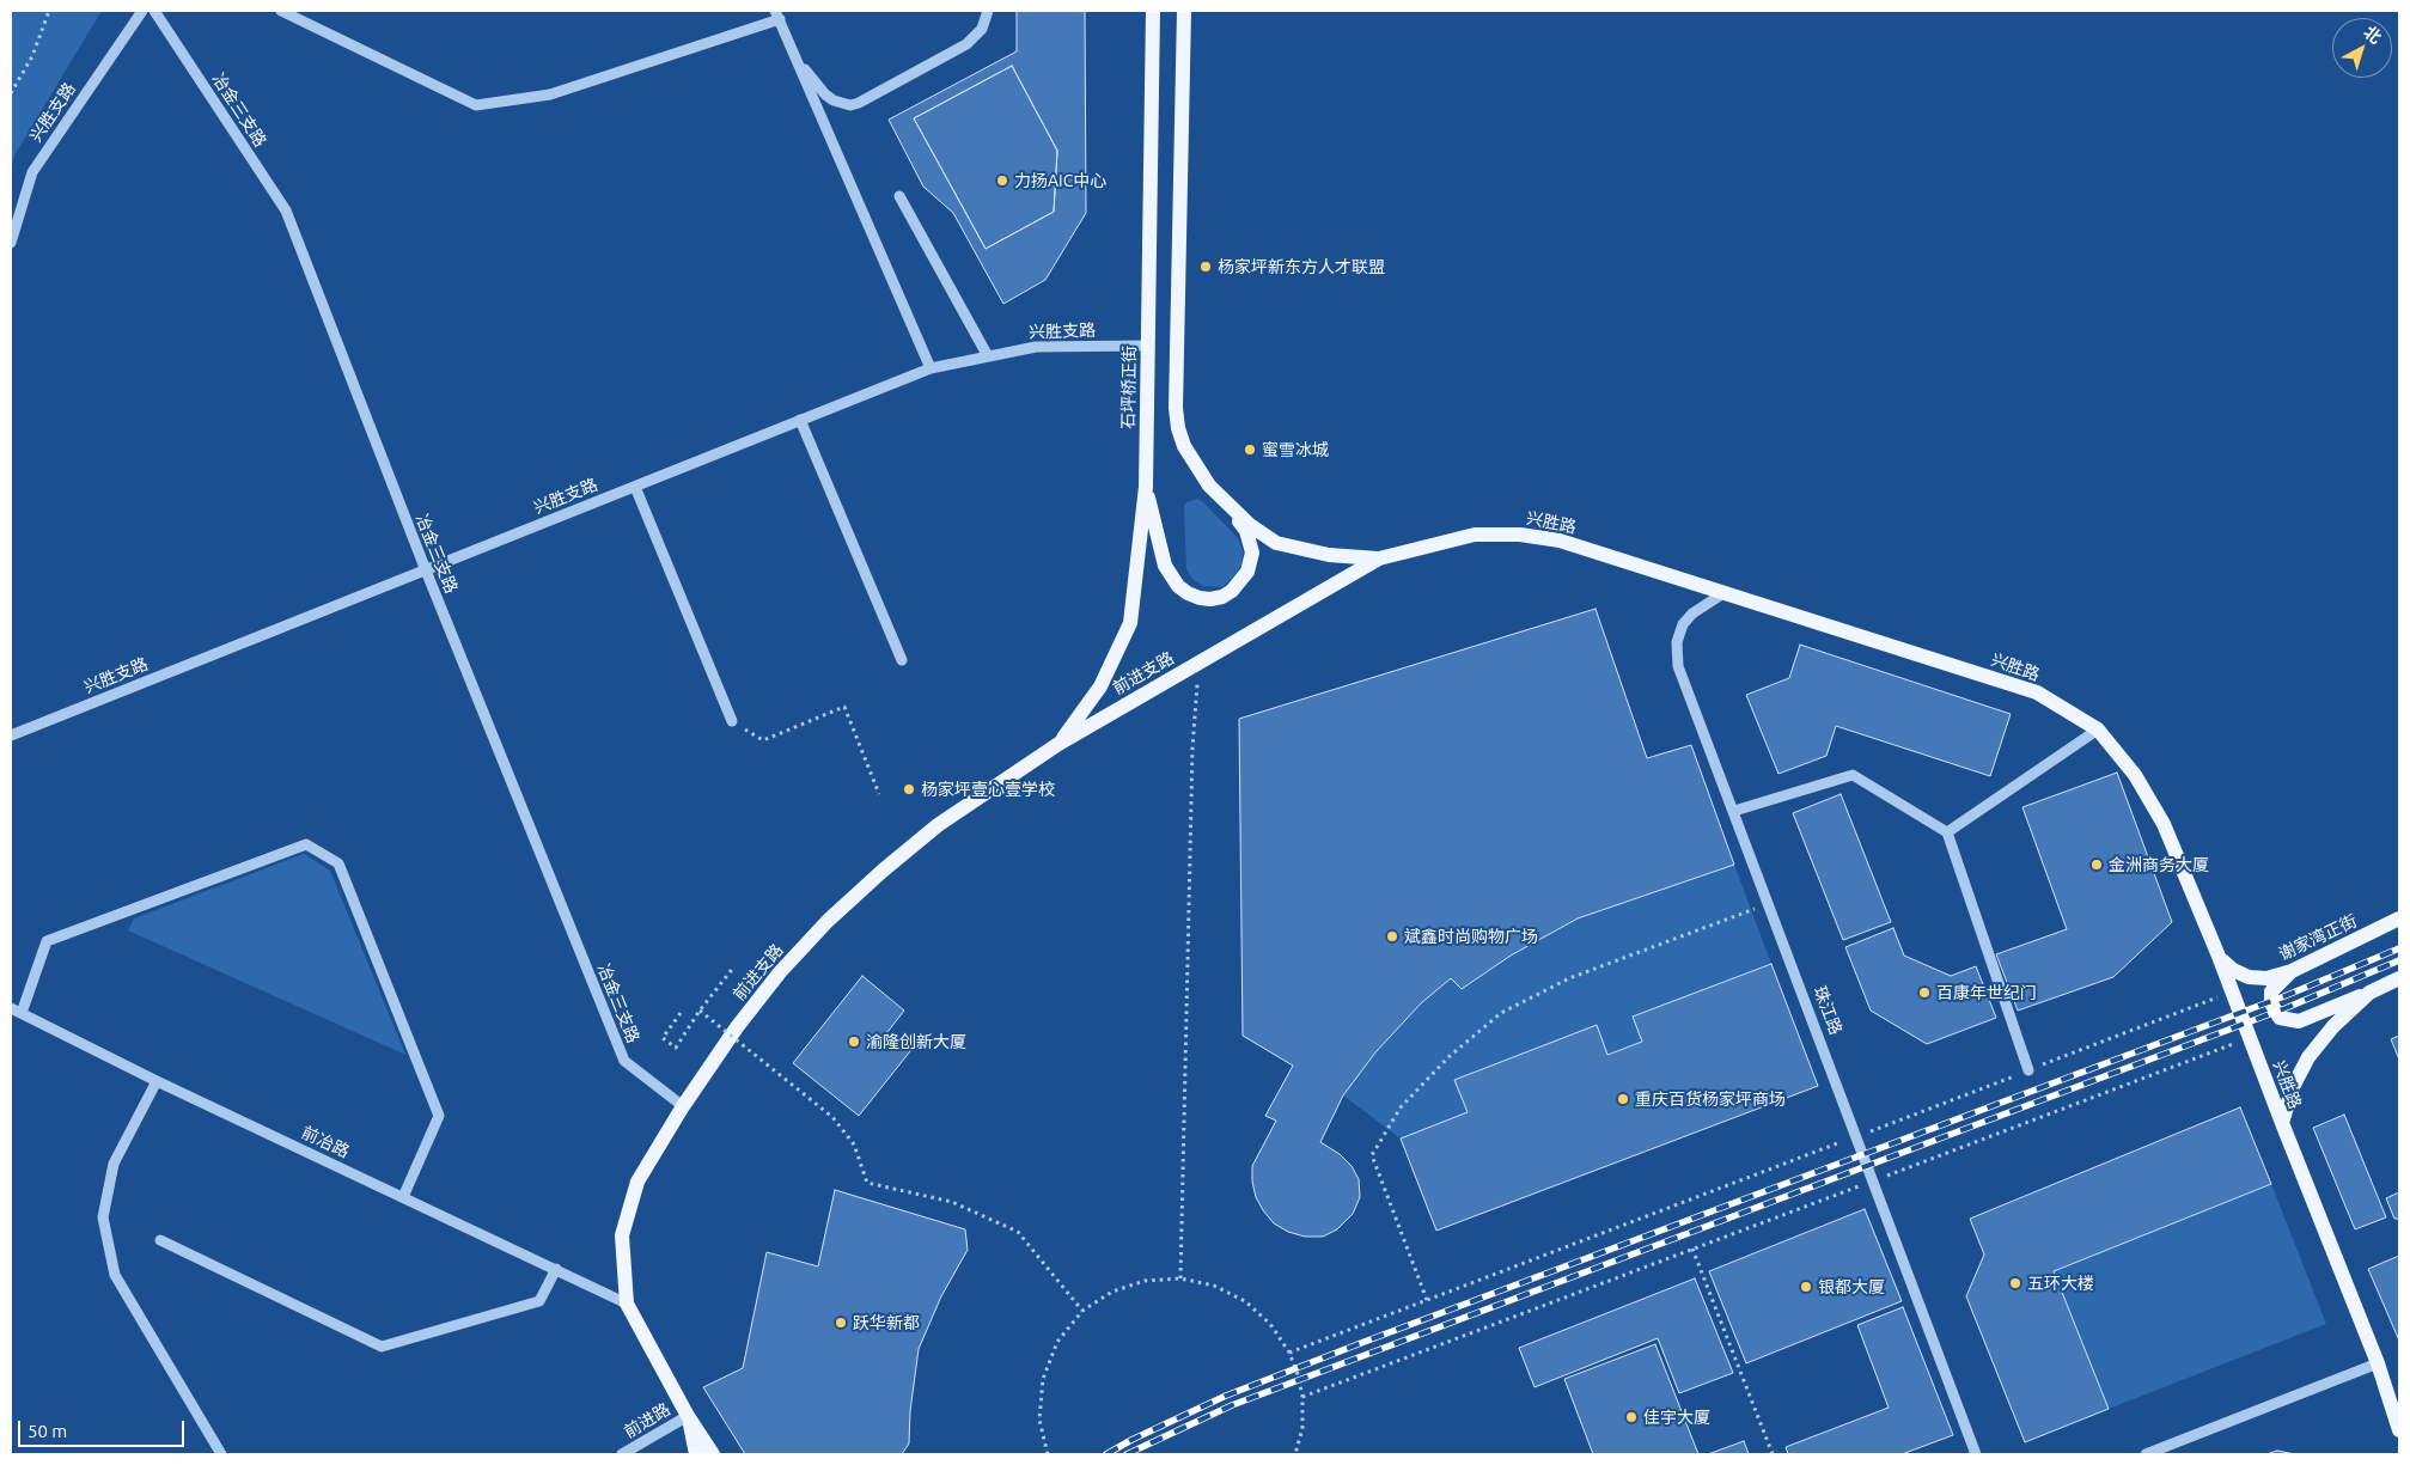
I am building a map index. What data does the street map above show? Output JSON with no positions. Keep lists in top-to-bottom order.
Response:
{
  "streets": {
    "main road": [
      "石坪桥正街",
      "兴胜路",
      "前进支路",
      "谢家湾正街"
    ],
    "street": [
      "冶金三支路",
      "兴胜支路",
      "珠江路",
      "前冶路",
      "前进路"
    ]
  },
  "crossings": [
    ["冶金三支路", "兴胜支路"],
    ["冶金三支路", "前进支路"],
    ["兴胜支路", "石坪桥正街"],
    ["石坪桥正街", "前进支路"],
    ["兴胜路", "前进支路"],
    ["兴胜路", "谢家湾正街"],
    ["兴胜路", "珠江路"],
    ["前进支路", "前冶路"],
    ["前进支路", "前进路"]
  ],
  "places": [
    "力扬AIC中心",
    "杨家坪新东方人才联盟",
    "蜜雪冰城",
    "杨家坪壹心壹学校",
    "金洲商务大厦",
    "斌鑫时尚购物广场",
    "百康年世纪门",
    "渝隆创新大厦",
    "重庆百货杨家坪商场",
    "五环大楼",
    "银都大厦",
    "跃华新都",
    "佳宇大厦"
  ],
  "scale_bar": "50 m",
  "north": "top right"
}
